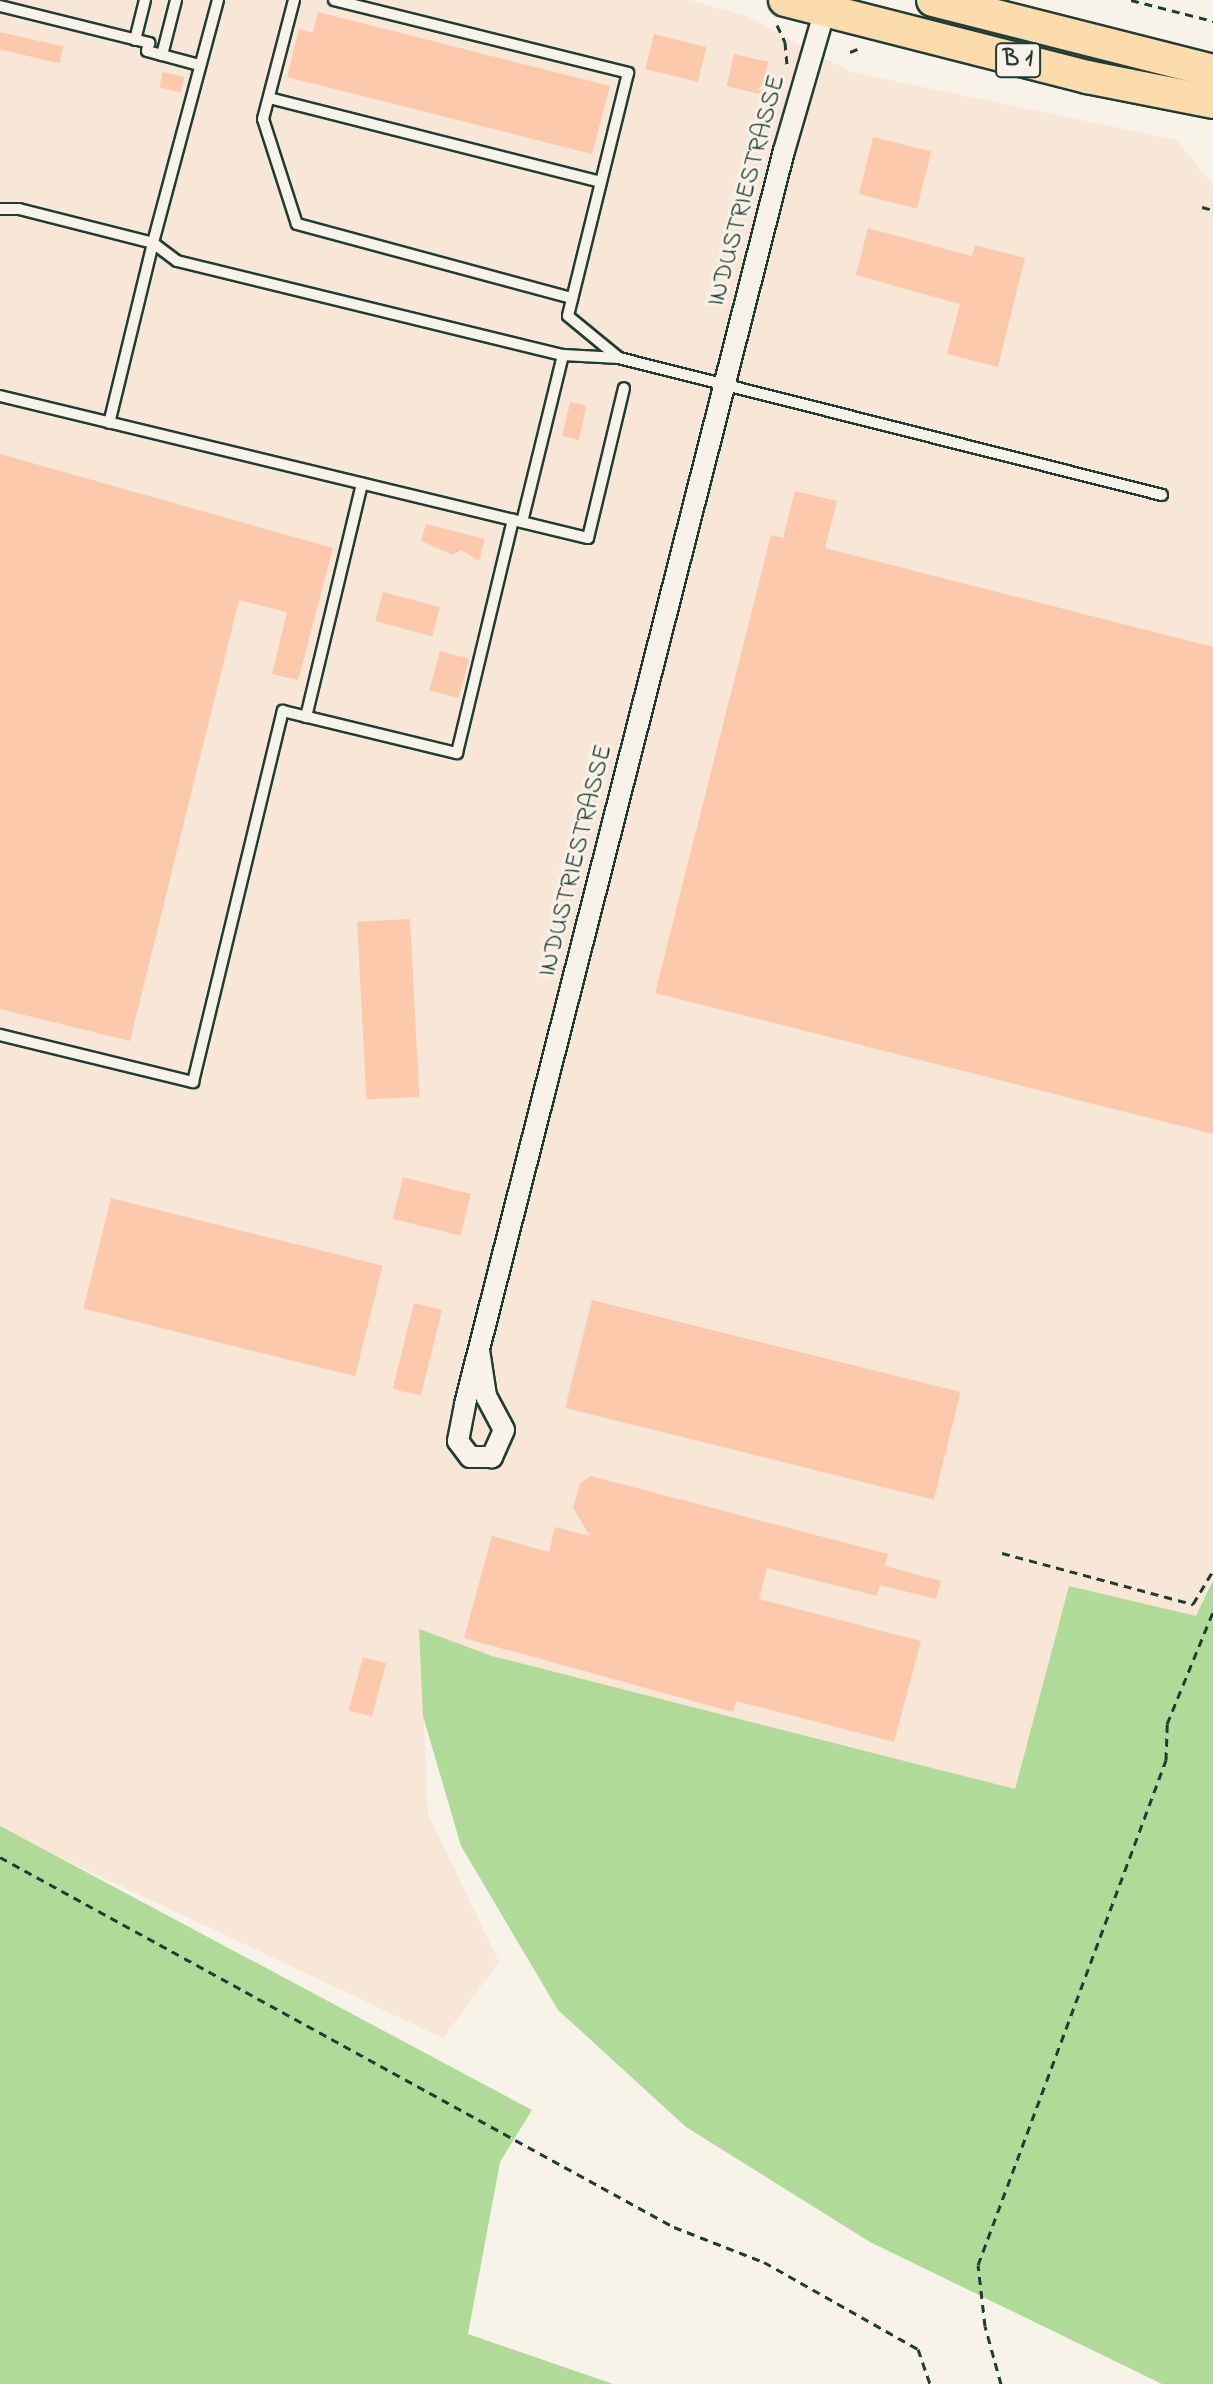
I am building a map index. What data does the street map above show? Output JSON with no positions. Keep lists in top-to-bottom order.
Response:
{
  "streets": {
    "main road": ["B 1"],
    "street": ["INDUSTRIESTRASSE"]
  },
  "crossings": [
    ["B 1", "INDUSTRIESTRASSE"]
  ]
}
